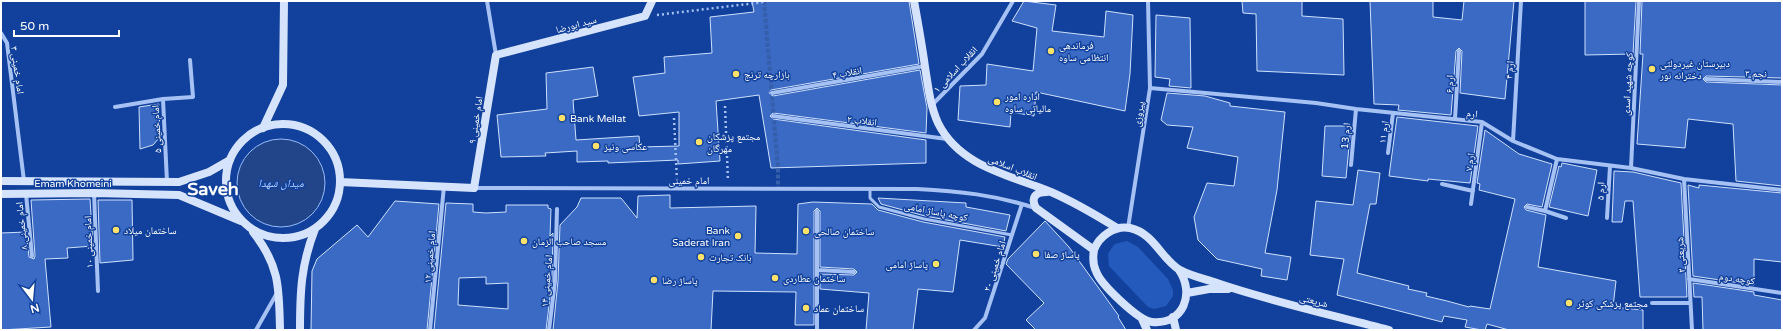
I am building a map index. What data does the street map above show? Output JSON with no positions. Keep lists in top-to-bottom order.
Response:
{
  "streets": {
    "main road": [
      "سید ابورضا",
      "امام خمینی ۹",
      "انقلاب اسلامی",
      "امام خمینی",
      "Emam Khomeini",
      "شریعتی"
    ],
    "street": [
      "انقلاب اسلامی ۱",
      "امام خمینی ۳",
      "ارم ۴",
      "انقلاب ۴",
      "نجم ۳",
      "ارم ۶",
      "کوچه شهید اسدی",
      "ارم",
      "پیروزی",
      "انقلاب ۲",
      "امام خمینی ۵",
      "ارم ۱۱",
      "ارم 13",
      "ارم ۷",
      "ارم ۵",
      "امام خمینی ۸",
      "امام خمینی ۱۰",
      "شریعتی ۲",
      "امام خمینی ۱۲",
      "امام خمینی ۲۰",
      "کوچه دوم",
      "امام خمینی ۱۴"
    ],
    "lane": ["کوچه پاساژ امامی"]
  },
  "crossings": [
    ["سید ابورضا", "امام خمینی ۹"],
    ["انقلاب اسلامی ۱", "انقلاب اسلامی"],
    ["امام خمینی ۳", "Emam Khomeini"],
    ["ارم ۴", "ارم"],
    ["انقلاب ۴", "انقلاب اسلامی"],
    ["ارم ۶", "ارم"],
    ["کوچه شهید اسدی", "ارم"],
    ["ارم", "پیروزی"],
    ["ارم", "ارم ۱۱"],
    ["ارم", "ارم 13"],
    ["ارم", "ارم ۷"],
    ["ارم", "ارم ۵"],
    ["ارم", "شریعتی ۲"],
    ["پیروزی", "انقلاب اسلامی"],
    ["پیروزی", "شریعتی"],
    ["امام خمینی ۹", "امام خمینی"],
    ["انقلاب ۲", "انقلاب اسلامی"],
    ["انقلاب اسلامی", "شریعتی"],
    ["امام خمینی", "Emam Khomeini"],
    ["امام خمینی", "کوچه پاساژ امامی"],
    ["امام خمینی", "امام خمینی ۱۲"],
    ["امام خمینی", "امام خمینی ۲۰"],
    ["Emam Khomeini", "امام خمینی ۸"],
    ["Emam Khomeini", "امام خمینی ۱۰"],
    ["کوچه پاساژ امامی", "امام خمینی ۲۰"],
    ["شریعتی ۲", "کوچه دوم"]
  ],
  "districts": ["Saveh"],
  "water": ["میدان شهدا"],
  "places": [
    "فرماندهی انتظامی ساوه",
    "دبیرستان غیردولتی دخترانه نور",
    "بازارچه ترنج",
    "اداره امور مالیاتی ساوه",
    "Bank Mellat",
    "مجتمع پزشكان مهرگان",
    "عکاسی ونیز",
    "ساختمان میلاد",
    "ساختمان صالحی",
    "Bank Saderat Iran",
    "مسجد صاحب الزمان",
    "پاساژ صفا",
    "بانک تجارت",
    "پاساژ امامی",
    "ساختمان عطاردی",
    "پاساژ رضا",
    "مجتمع پزشکی کوثر",
    "ساختمان عماد"
  ],
  "scale_bar": "50 m",
  "north": "bottom"
}
